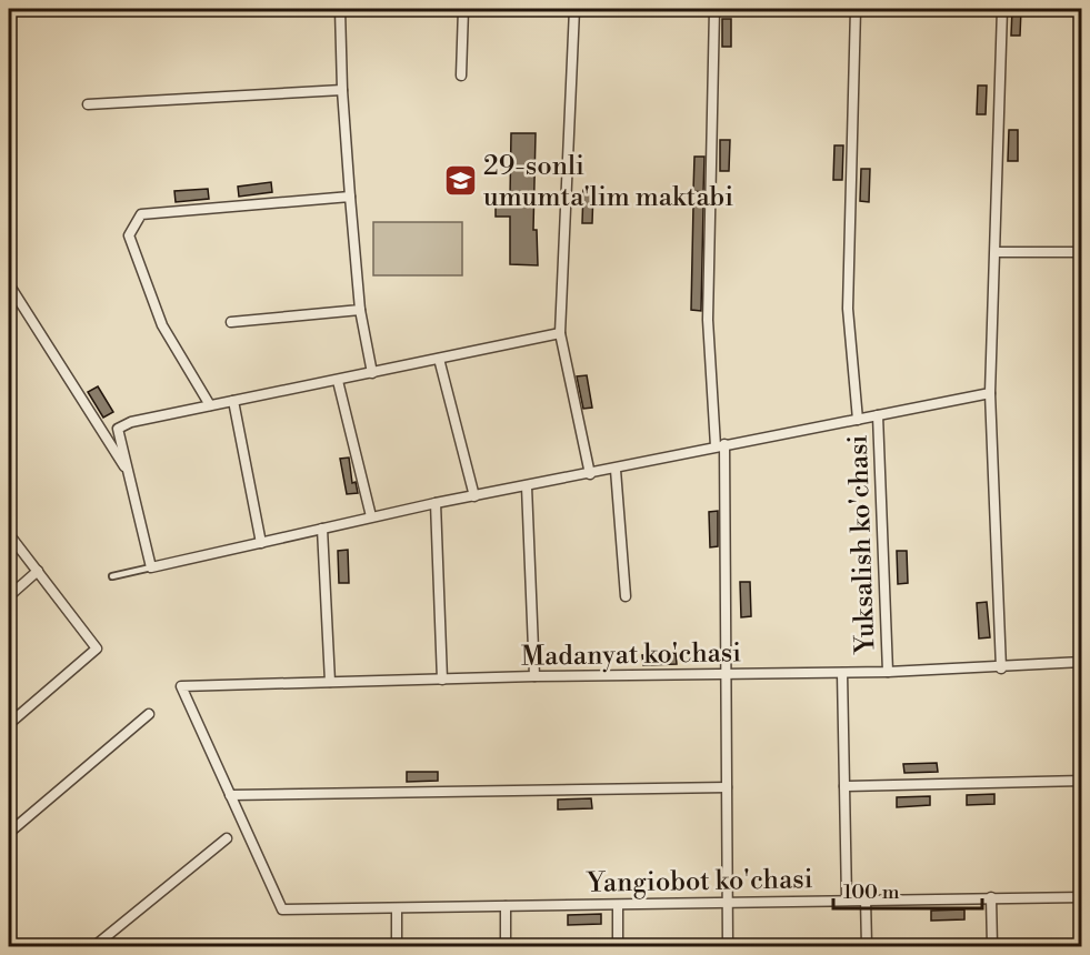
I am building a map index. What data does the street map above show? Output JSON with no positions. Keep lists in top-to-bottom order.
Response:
{
  "streets": {
    "street": ["Yuksalish ko'chasi", "Madanyat ko'chasi", "Yangiobot ko'chasi"]
  },
  "crossings": [
    ["Yuksalish ko'chasi", "Madanyat ko'chasi"],
    ["Madanyat ko'chasi", "Yangiobot ko'chasi"]
  ],
  "places": {
    "school or university": ["29-sonli umumta'lim maktabi"]
  },
  "scale_bar": "100 m"
}
